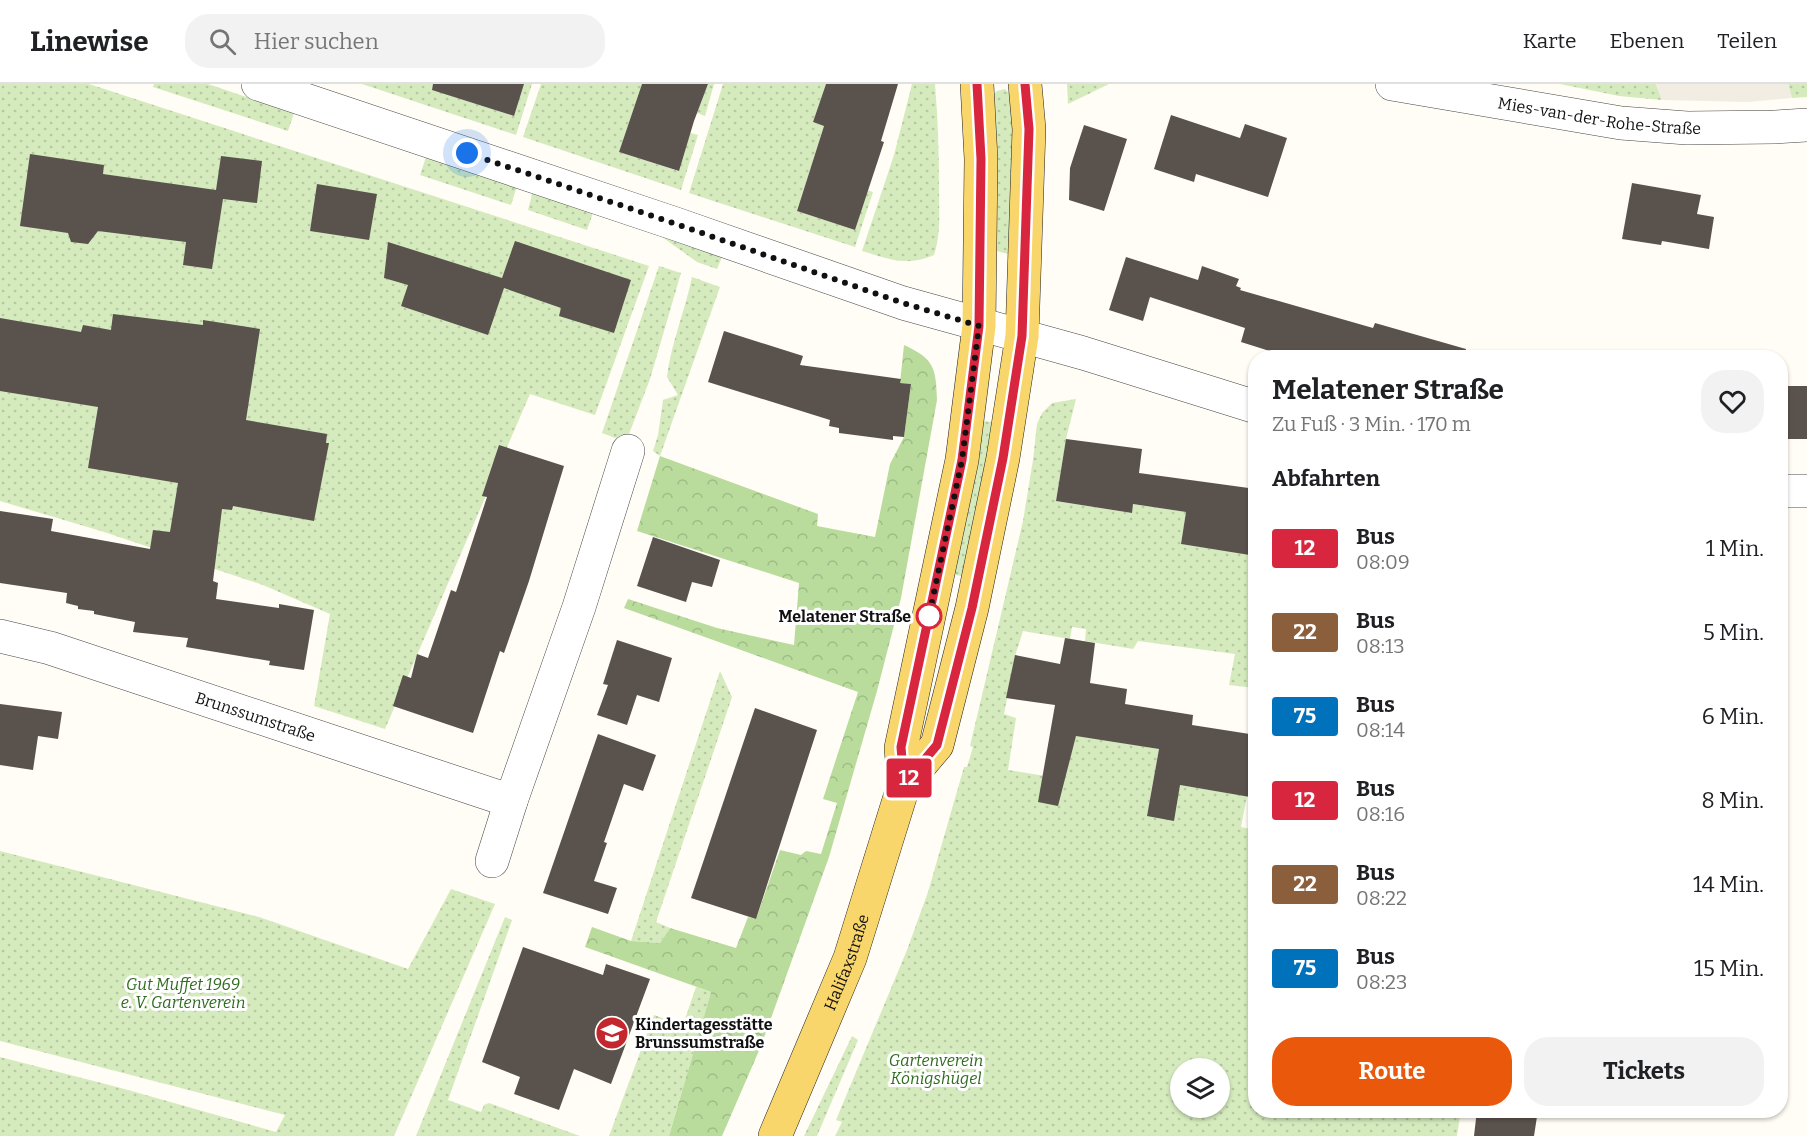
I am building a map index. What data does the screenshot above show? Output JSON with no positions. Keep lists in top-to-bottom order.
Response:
{
  "streets": {
    "main road": ["Halifaxstraße"],
    "street": ["Mies-van-der-Rohe-Straße", "Brunssumstraße"]
  },
  "parks": ["Gut Muffet 1969 e. V. Gartenverein", "Gartenverein Königshügel"],
  "places": {
    "other": ["Melatener Straße"],
    "school or university": ["Kindertagesstätte Brunssumstraße"]
  },
  "lines": ["bus line 12"],
  "page": {
    "header": "Linewise",
    "search": "Hier suchen",
    "nav": ["Karte", "Ebenen", "Teilen"],
    "on_map": "12",
    "heading": [
      ["Melatener Straße", "Zu Fuß · 3 Min. · 170 m"],
      "Abfahrten"
    ],
    "list": [
      {
        "mark": "12",
        "name": "Bus",
        "note": "08:09",
        "value": "1 Min."
      },
      {
        "mark": "22",
        "name": "Bus",
        "note": "08:13",
        "value": "5 Min."
      },
      {
        "mark": "75",
        "name": "Bus",
        "note": "08:14",
        "value": "6 Min."
      },
      {
        "mark": "12",
        "name": "Bus",
        "note": "08:16",
        "value": "8 Min."
      },
      {
        "mark": "22",
        "name": "Bus",
        "note": "08:22",
        "value": "14 Min."
      },
      {
        "mark": "75",
        "name": "Bus",
        "note": "08:23",
        "value": "15 Min."
      }
    ],
    "buttons": ["Route", "Tickets"]
  }
}
